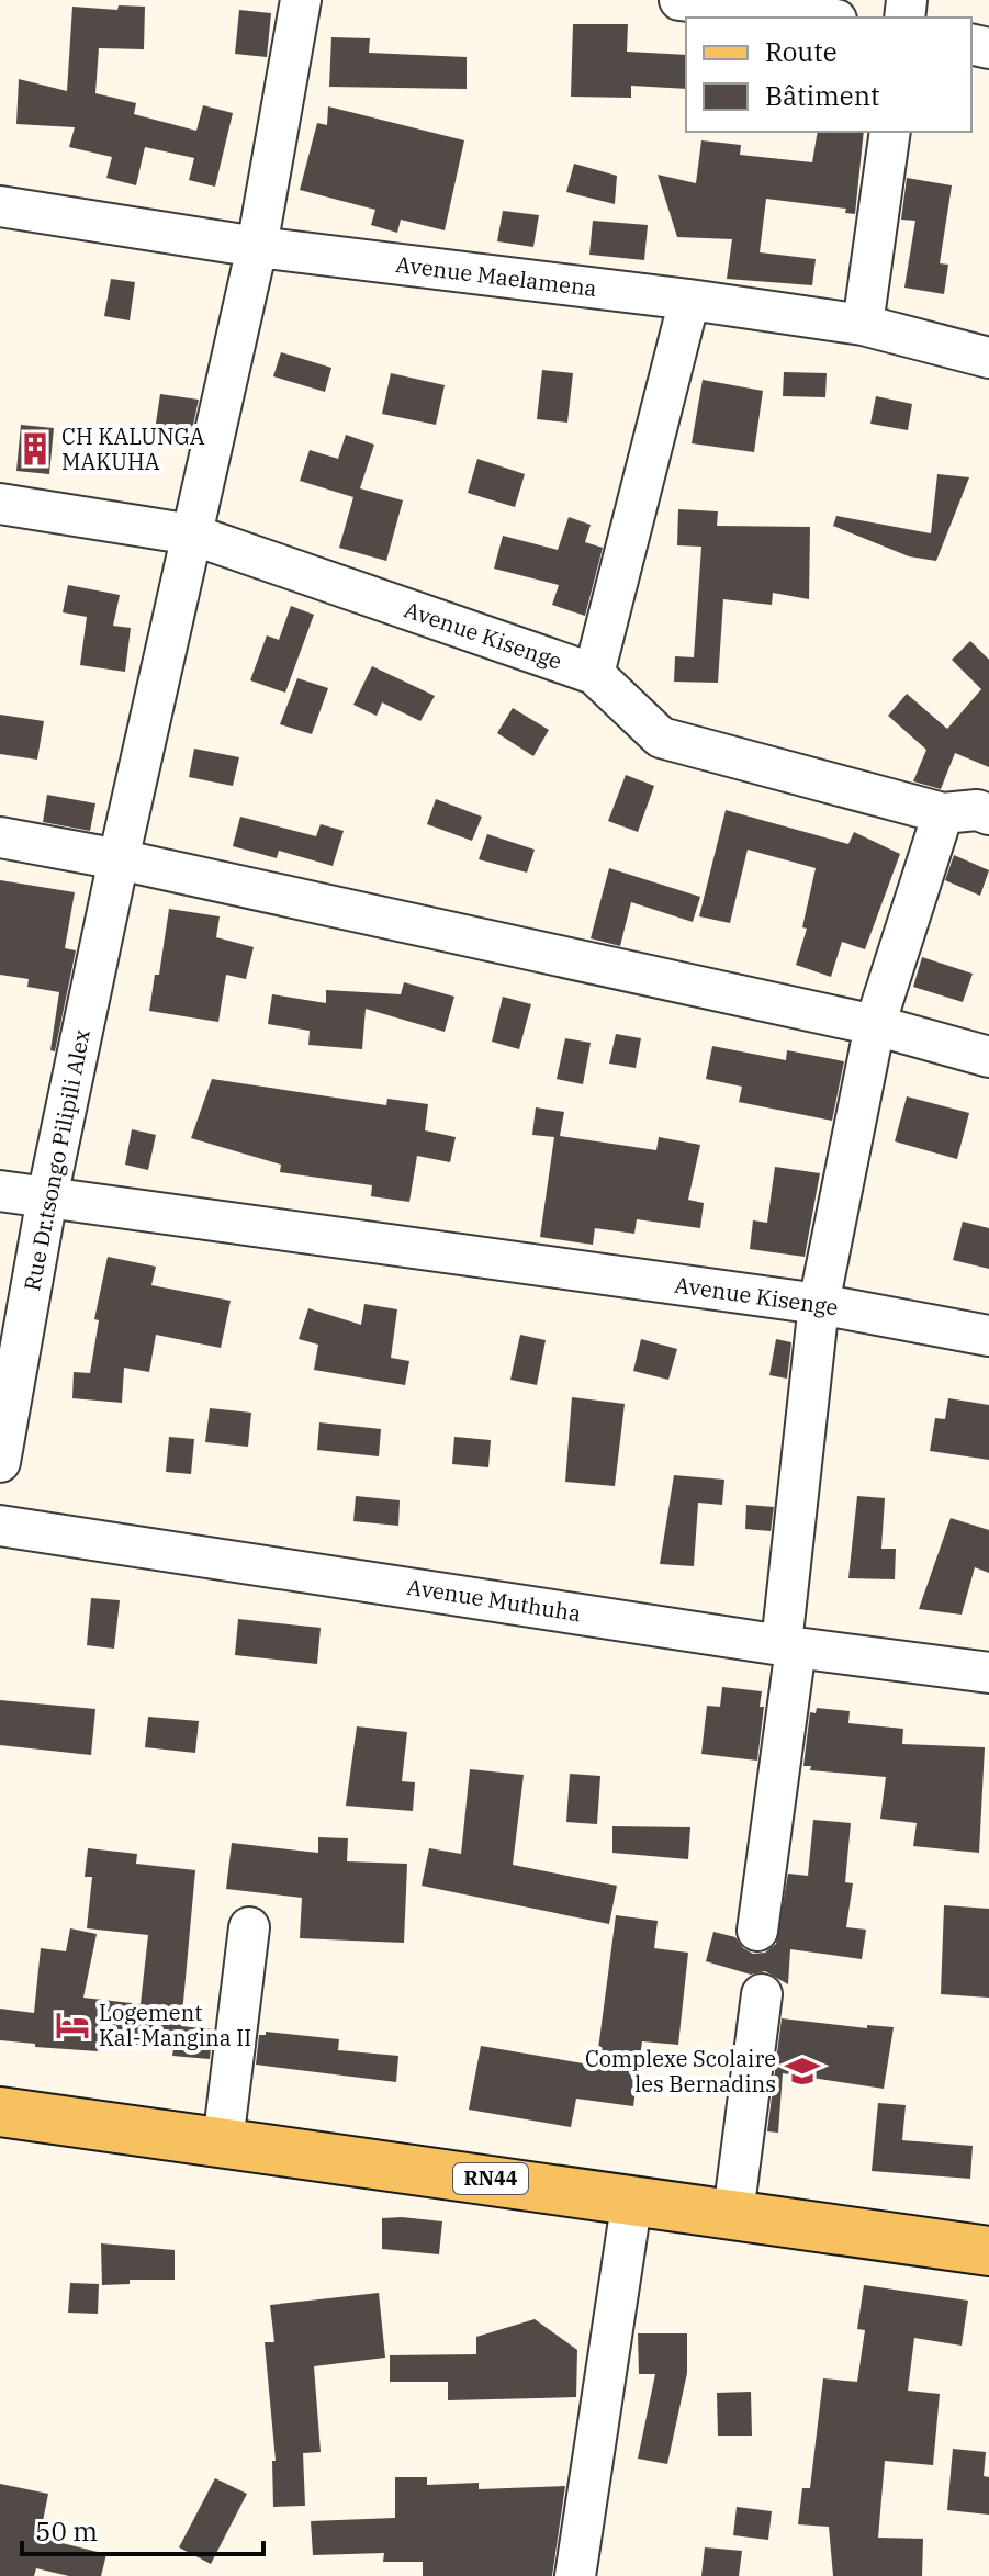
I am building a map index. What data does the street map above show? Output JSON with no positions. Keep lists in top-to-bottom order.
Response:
{
  "streets": {
    "main road": ["RN44"],
    "street": [
      "Avenue Maelamena",
      "Avenue Kisenge",
      "Rue Dr.tsongo Pilipili Alex",
      "Avenue Muthuha"
    ]
  },
  "crossings": [
    ["Avenue Maelamena", "Rue Dr.tsongo Pilipili Alex"],
    ["Avenue Kisenge", "Rue Dr.tsongo Pilipili Alex"]
  ],
  "places": {
    "building": ["CH KALUNGA MAKUHA"],
    "hotel": ["Logement Kal-Mangina II"],
    "school or university": ["Complexe Scolaire les Bernadins"]
  },
  "legend": ["Route", "Bâtiment"],
  "scale_bar": "50 m"
}
